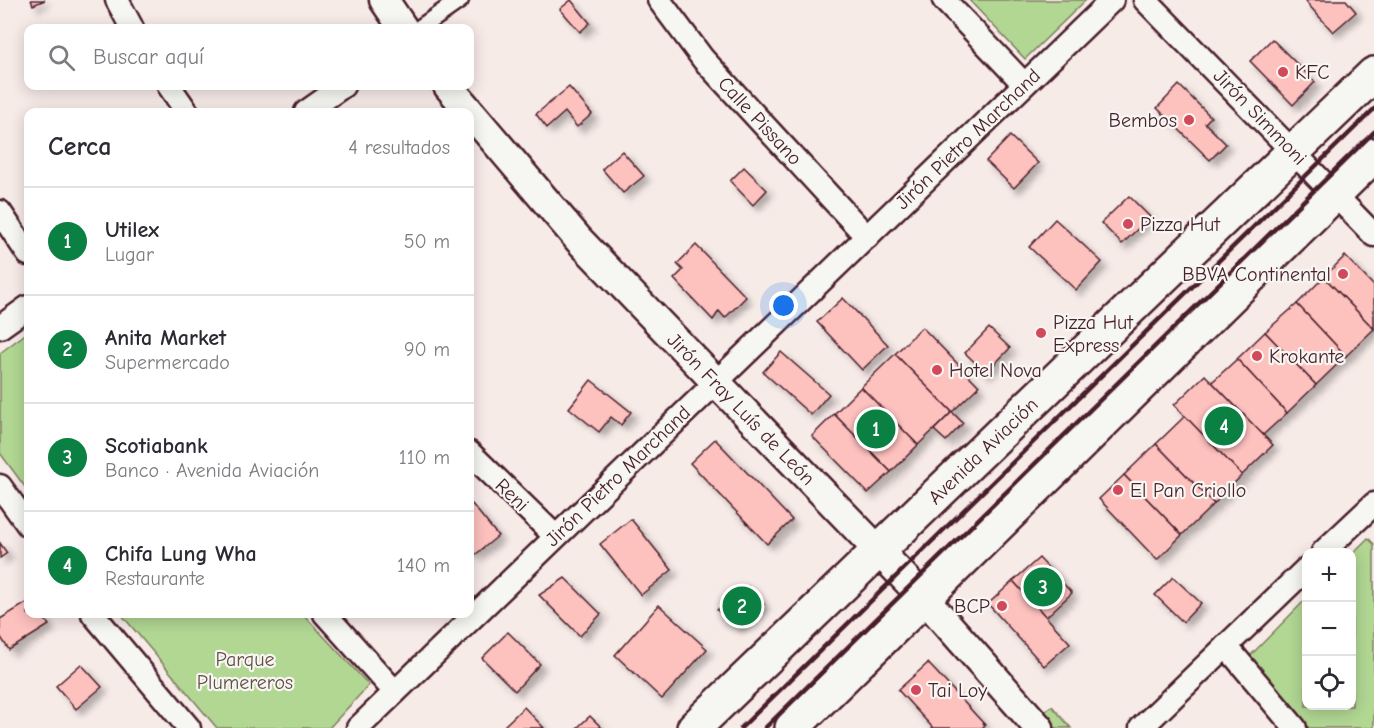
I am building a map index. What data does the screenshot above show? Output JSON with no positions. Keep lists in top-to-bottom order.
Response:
{
  "streets": {
    "main road": ["Avenida Aviación"],
    "street": [
      "Jirón Simmoni",
      "Calle Pissano",
      "Jirón Pietro Marchand",
      "Jirón Fray Luís de León",
      "Reni"
    ]
  },
  "crossings": [
    ["Jirón Simmoni", "Avenida Aviación"],
    ["Calle Pissano", "Jirón Pietro Marchand"],
    ["Jirón Pietro Marchand", "Jirón Fray Luís de León"],
    ["Jirón Pietro Marchand", "Reni"],
    ["Jirón Fray Luís de León", "Avenida Aviación"]
  ],
  "parks": ["Parque Plumereros"],
  "places": [
    "KFC",
    "Bembos",
    "Pizza Hut",
    "BBVA Continental",
    "Pizza Hut Express",
    "Krokante",
    "Hotel Nova",
    "El Pan Criollo",
    "BCP",
    "Tai Loy"
  ],
  "page": {
    "search": "Buscar aquí",
    "heading": ["Cerca", "4 resultados"],
    "list": [
      {
        "mark": "1",
        "name": "Utilex",
        "note": "Lugar",
        "value": "50 m"
      },
      {
        "mark": "2",
        "name": "Anita Market",
        "note": "Supermercado",
        "value": "90 m"
      },
      {
        "mark": "3",
        "name": "Scotiabank",
        "note": "Banco · Avenida Aviación",
        "value": "110 m"
      },
      {
        "mark": "4",
        "name": "Chifa Lung Wha",
        "note": "Restaurante",
        "value": "140 m"
      }
    ],
    "pins": [
      "4",
      "1",
      "3",
      "2"
    ],
    "map_buttons": ["+", "−"]
  }
}
